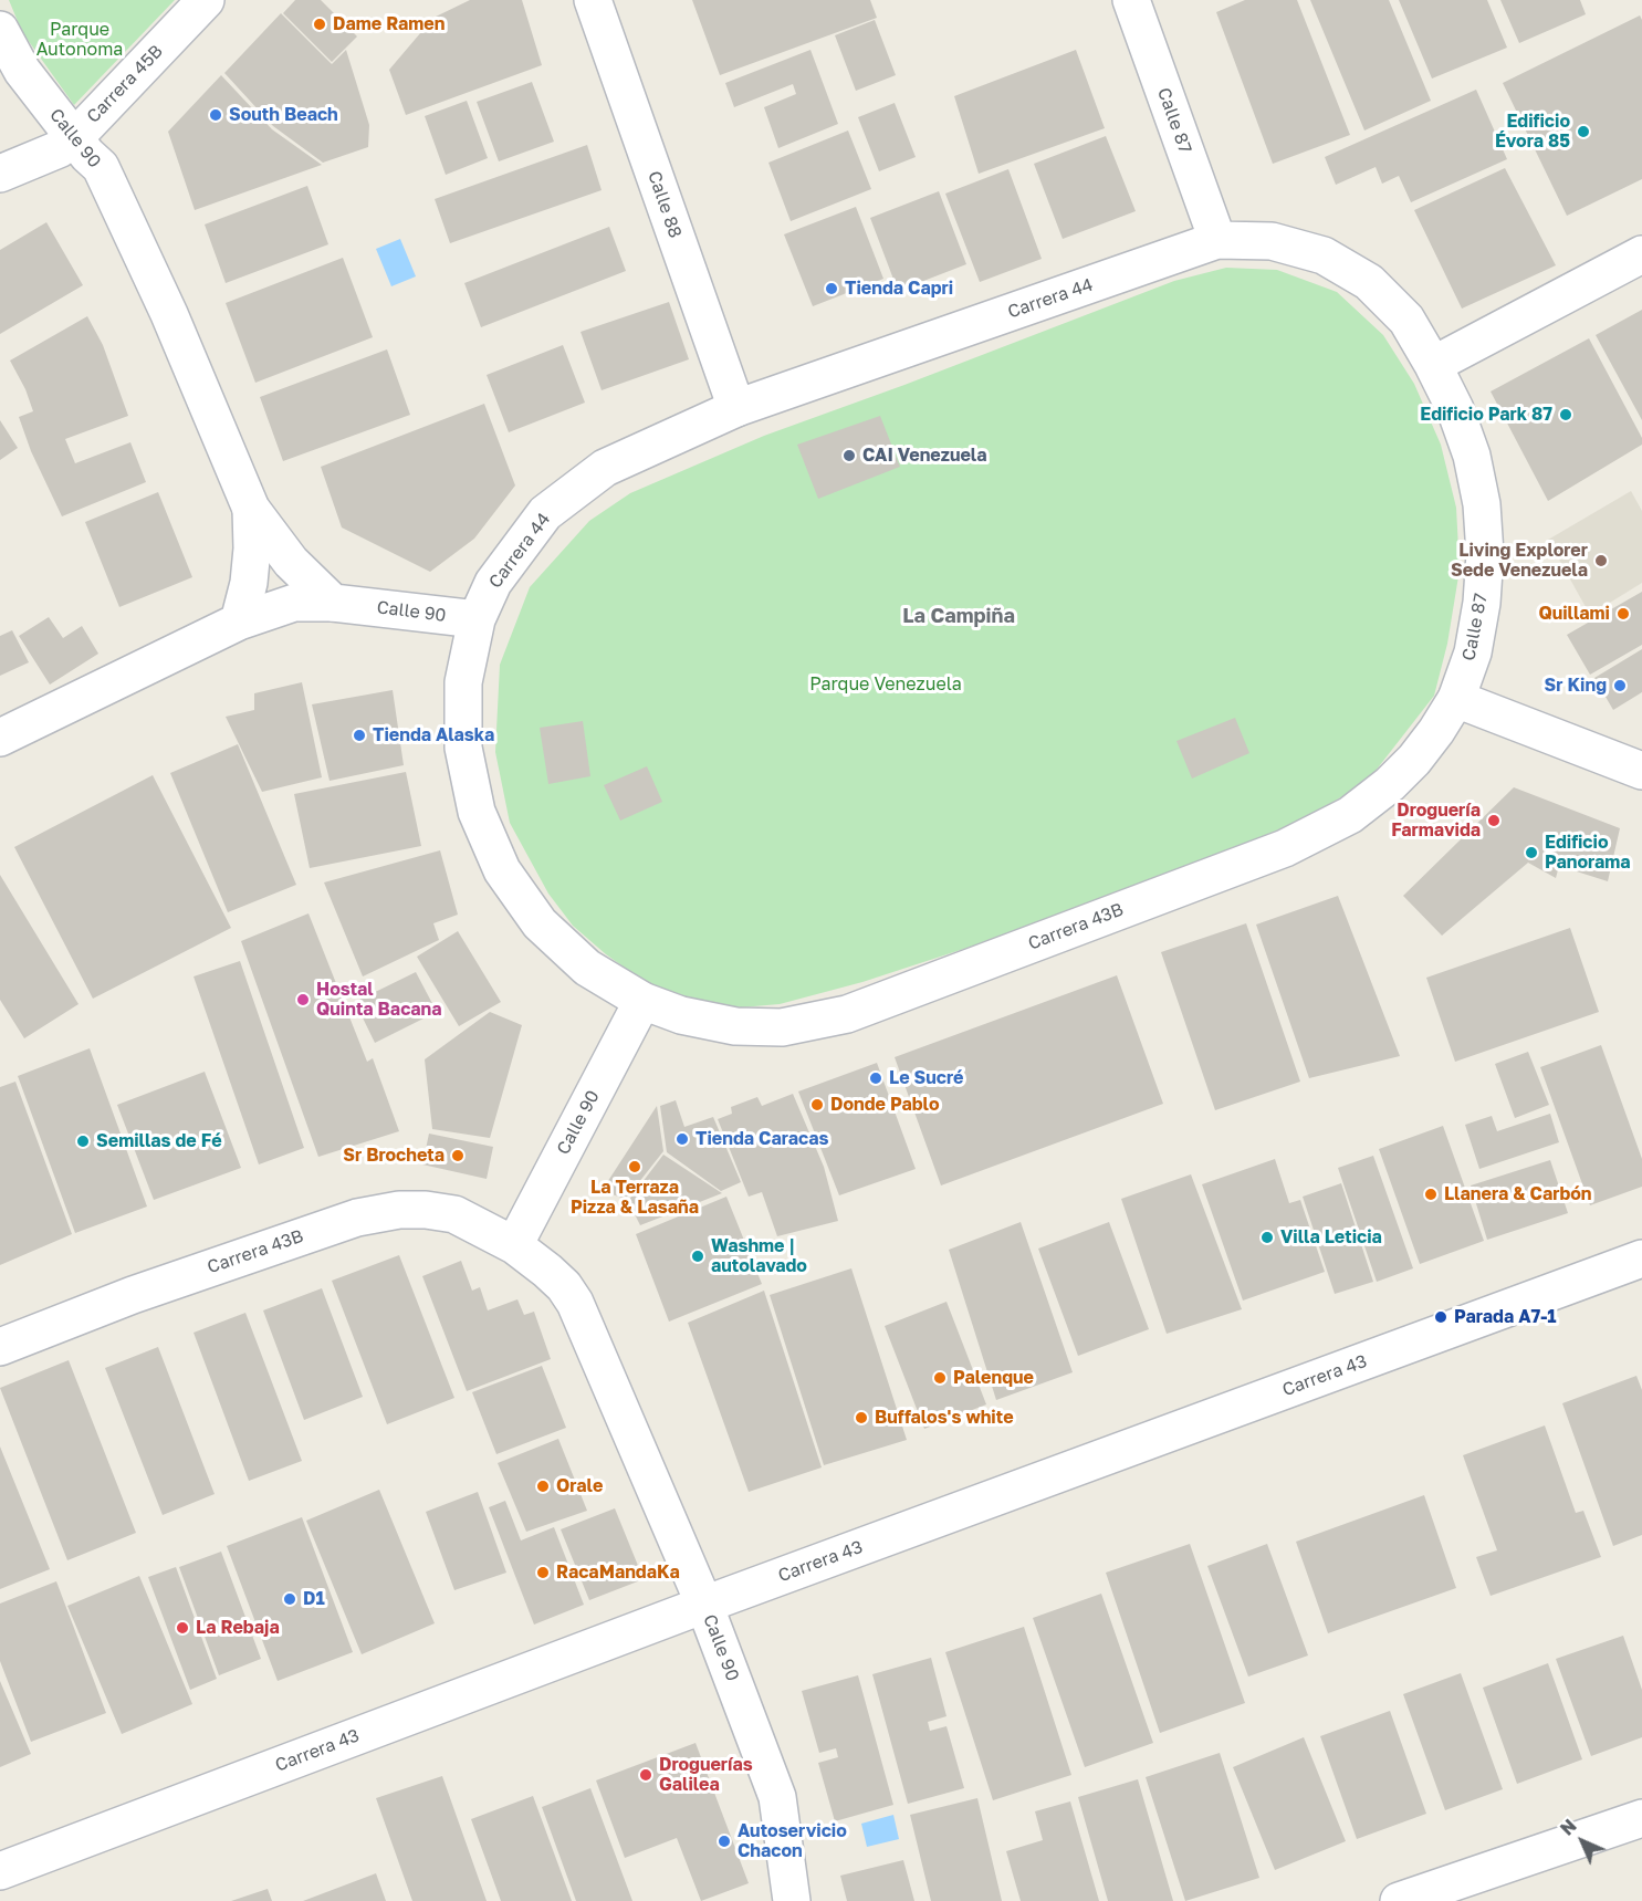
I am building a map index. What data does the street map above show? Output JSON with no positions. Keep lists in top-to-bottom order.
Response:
{
  "streets": {
    "street": [
      "Carrera 45B",
      "Calle 87",
      "Calle 90",
      "Calle 88",
      "Carrera 44",
      "Carrera 43B",
      "Carrera 43"
    ]
  },
  "crossings": [
    ["Carrera 45B", "Calle 90"],
    ["Calle 87", "Carrera 44"],
    ["Calle 87", "Carrera 43B"],
    ["Calle 90", "Carrera 44"],
    ["Calle 90", "Carrera 43B"],
    ["Calle 90", "Carrera 43"],
    ["Calle 88", "Carrera 44"]
  ],
  "districts": ["La Campiña"],
  "parks": ["Parque Autonoma", "Parque Venezuela"],
  "places": [
    "Dame Ramen",
    "South Beach",
    "Edificio Évora 85",
    "Tienda Capri",
    "Edificio Park 87",
    "CAI Venezuela",
    "Living Explorer Sede Venezuela",
    "Quillami",
    "Sr King",
    "Tienda Alaska",
    "Droguería Farmavida",
    "Edificio Panorama",
    "Hostal Quinta Bacana",
    "Le Sucré",
    "Donde Pablo",
    "Tienda Caracas",
    "Semillas de Fé",
    "Sr Brocheta",
    "La Terraza Pizza & Lasaña",
    "Llanera & Carbón",
    "Villa Leticia",
    "Washme | autolavado",
    "Parada A7-1",
    "Palenque",
    "Buffalos's white",
    "Orale",
    "RacaMandaKa",
    "D1",
    "La Rebaja",
    "Droguerías Galilea",
    "Autoservicio Chacon"
  ],
  "north": "top left"
}
